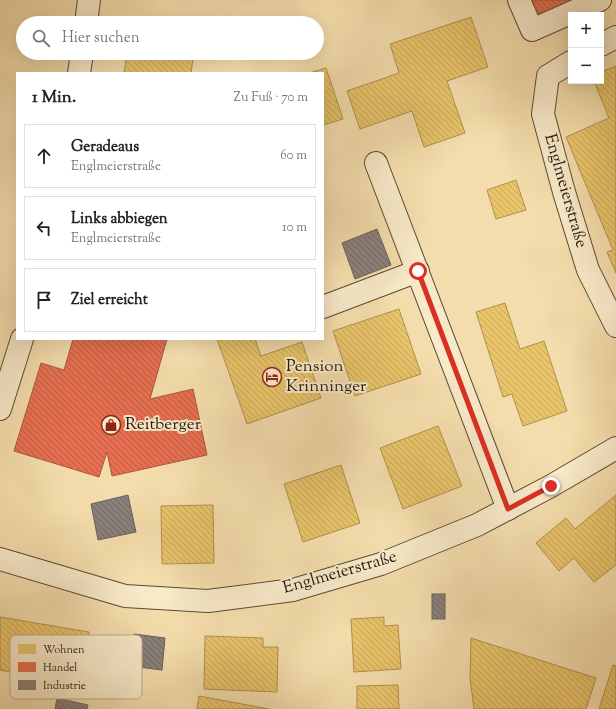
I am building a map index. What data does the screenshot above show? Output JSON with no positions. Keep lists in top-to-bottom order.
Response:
{
  "streets": {
    "street": ["Englmeierstraße"]
  },
  "places": {
    "hotel": ["Pension Krinninger"],
    "shop": ["Reitberger"]
  },
  "legend": ["Wohnen", "Handel", "Industrie"],
  "page": {
    "map_buttons": ["+", "−"],
    "search": "Hier suchen",
    "heading": ["1 Min.", "Zu Fuß · 70 m"],
    "list": [
      ["Geradeaus", "Englmeierstraße", "60 m"],
      ["Links abbiegen", "Englmeierstraße", "10 m"],
      "Ziel erreicht"
    ]
  }
}
